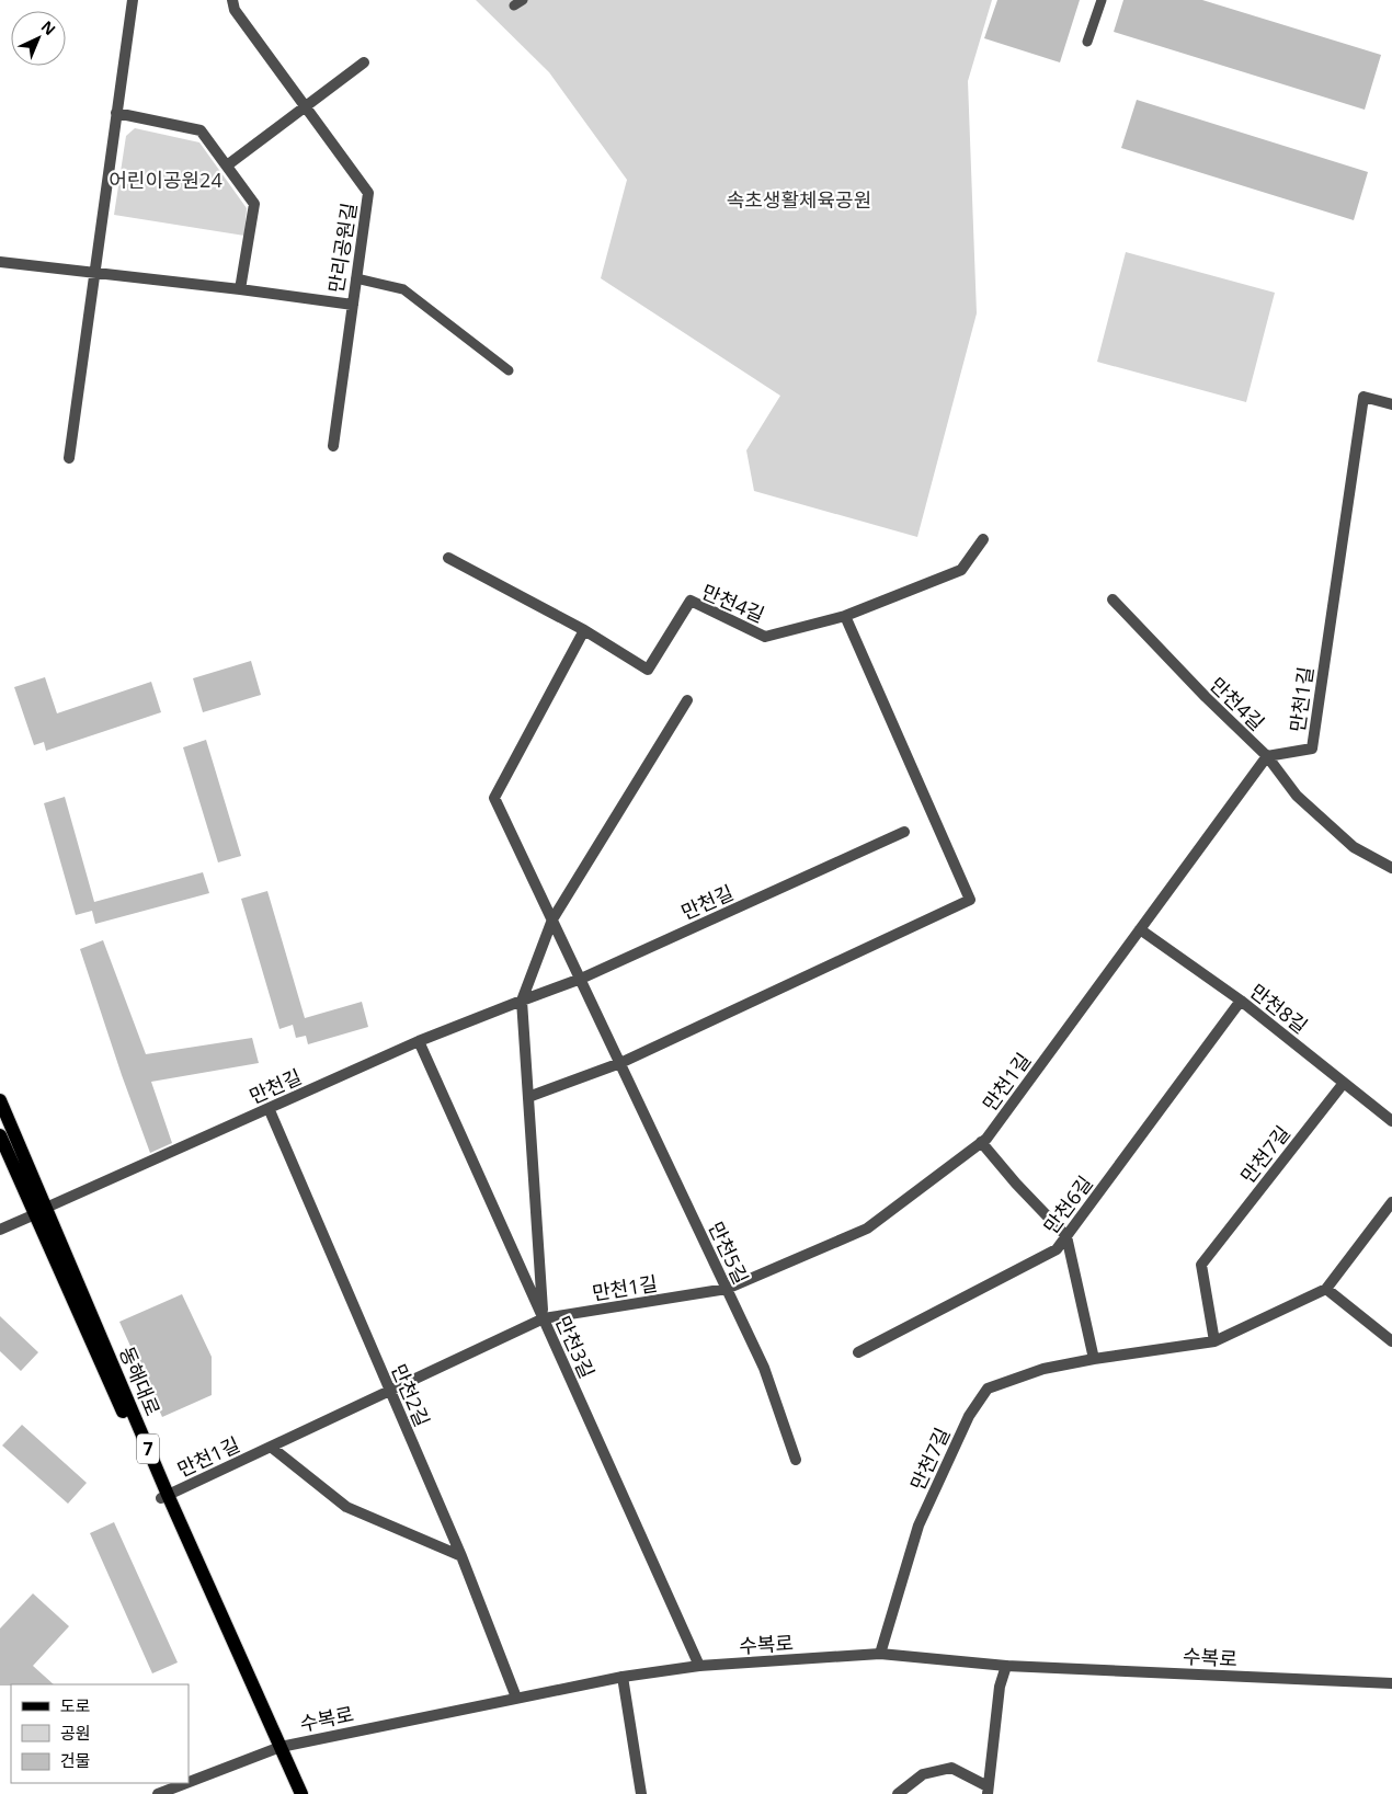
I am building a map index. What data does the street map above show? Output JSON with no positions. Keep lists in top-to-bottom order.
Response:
{
  "streets": {
    "main road": ["동해대로", "7"],
    "street": [
      "만리공원길",
      "만천4길",
      "만천1길",
      "만천길",
      "만천8길",
      "만천7길",
      "만천6길",
      "만천5길",
      "만천3길",
      "만천2길",
      "수복로"
    ]
  },
  "crossings": [
    ["만천4길", "만천1길"],
    ["만천1길", "만천8길"],
    ["만천1길", "만천5길"],
    ["만천1길", "만천3길"],
    ["만천1길", "동해대로"],
    ["만천1길", "만천2길"],
    ["만천길", "만천5길"],
    ["만천길", "만천3길"],
    ["만천길", "동해대로"],
    ["만천길", "만천2길"],
    ["만천8길", "만천7길"],
    ["만천8길", "만천6길"],
    ["만천7길", "수복로"],
    ["만천3길", "수복로"],
    ["동해대로", "수복로"],
    ["만천2길", "수복로"]
  ],
  "parks": ["어린이공원24", "속초생활체육공원"],
  "legend": ["도로", "공원", "건물"],
  "north": "top right"
}
